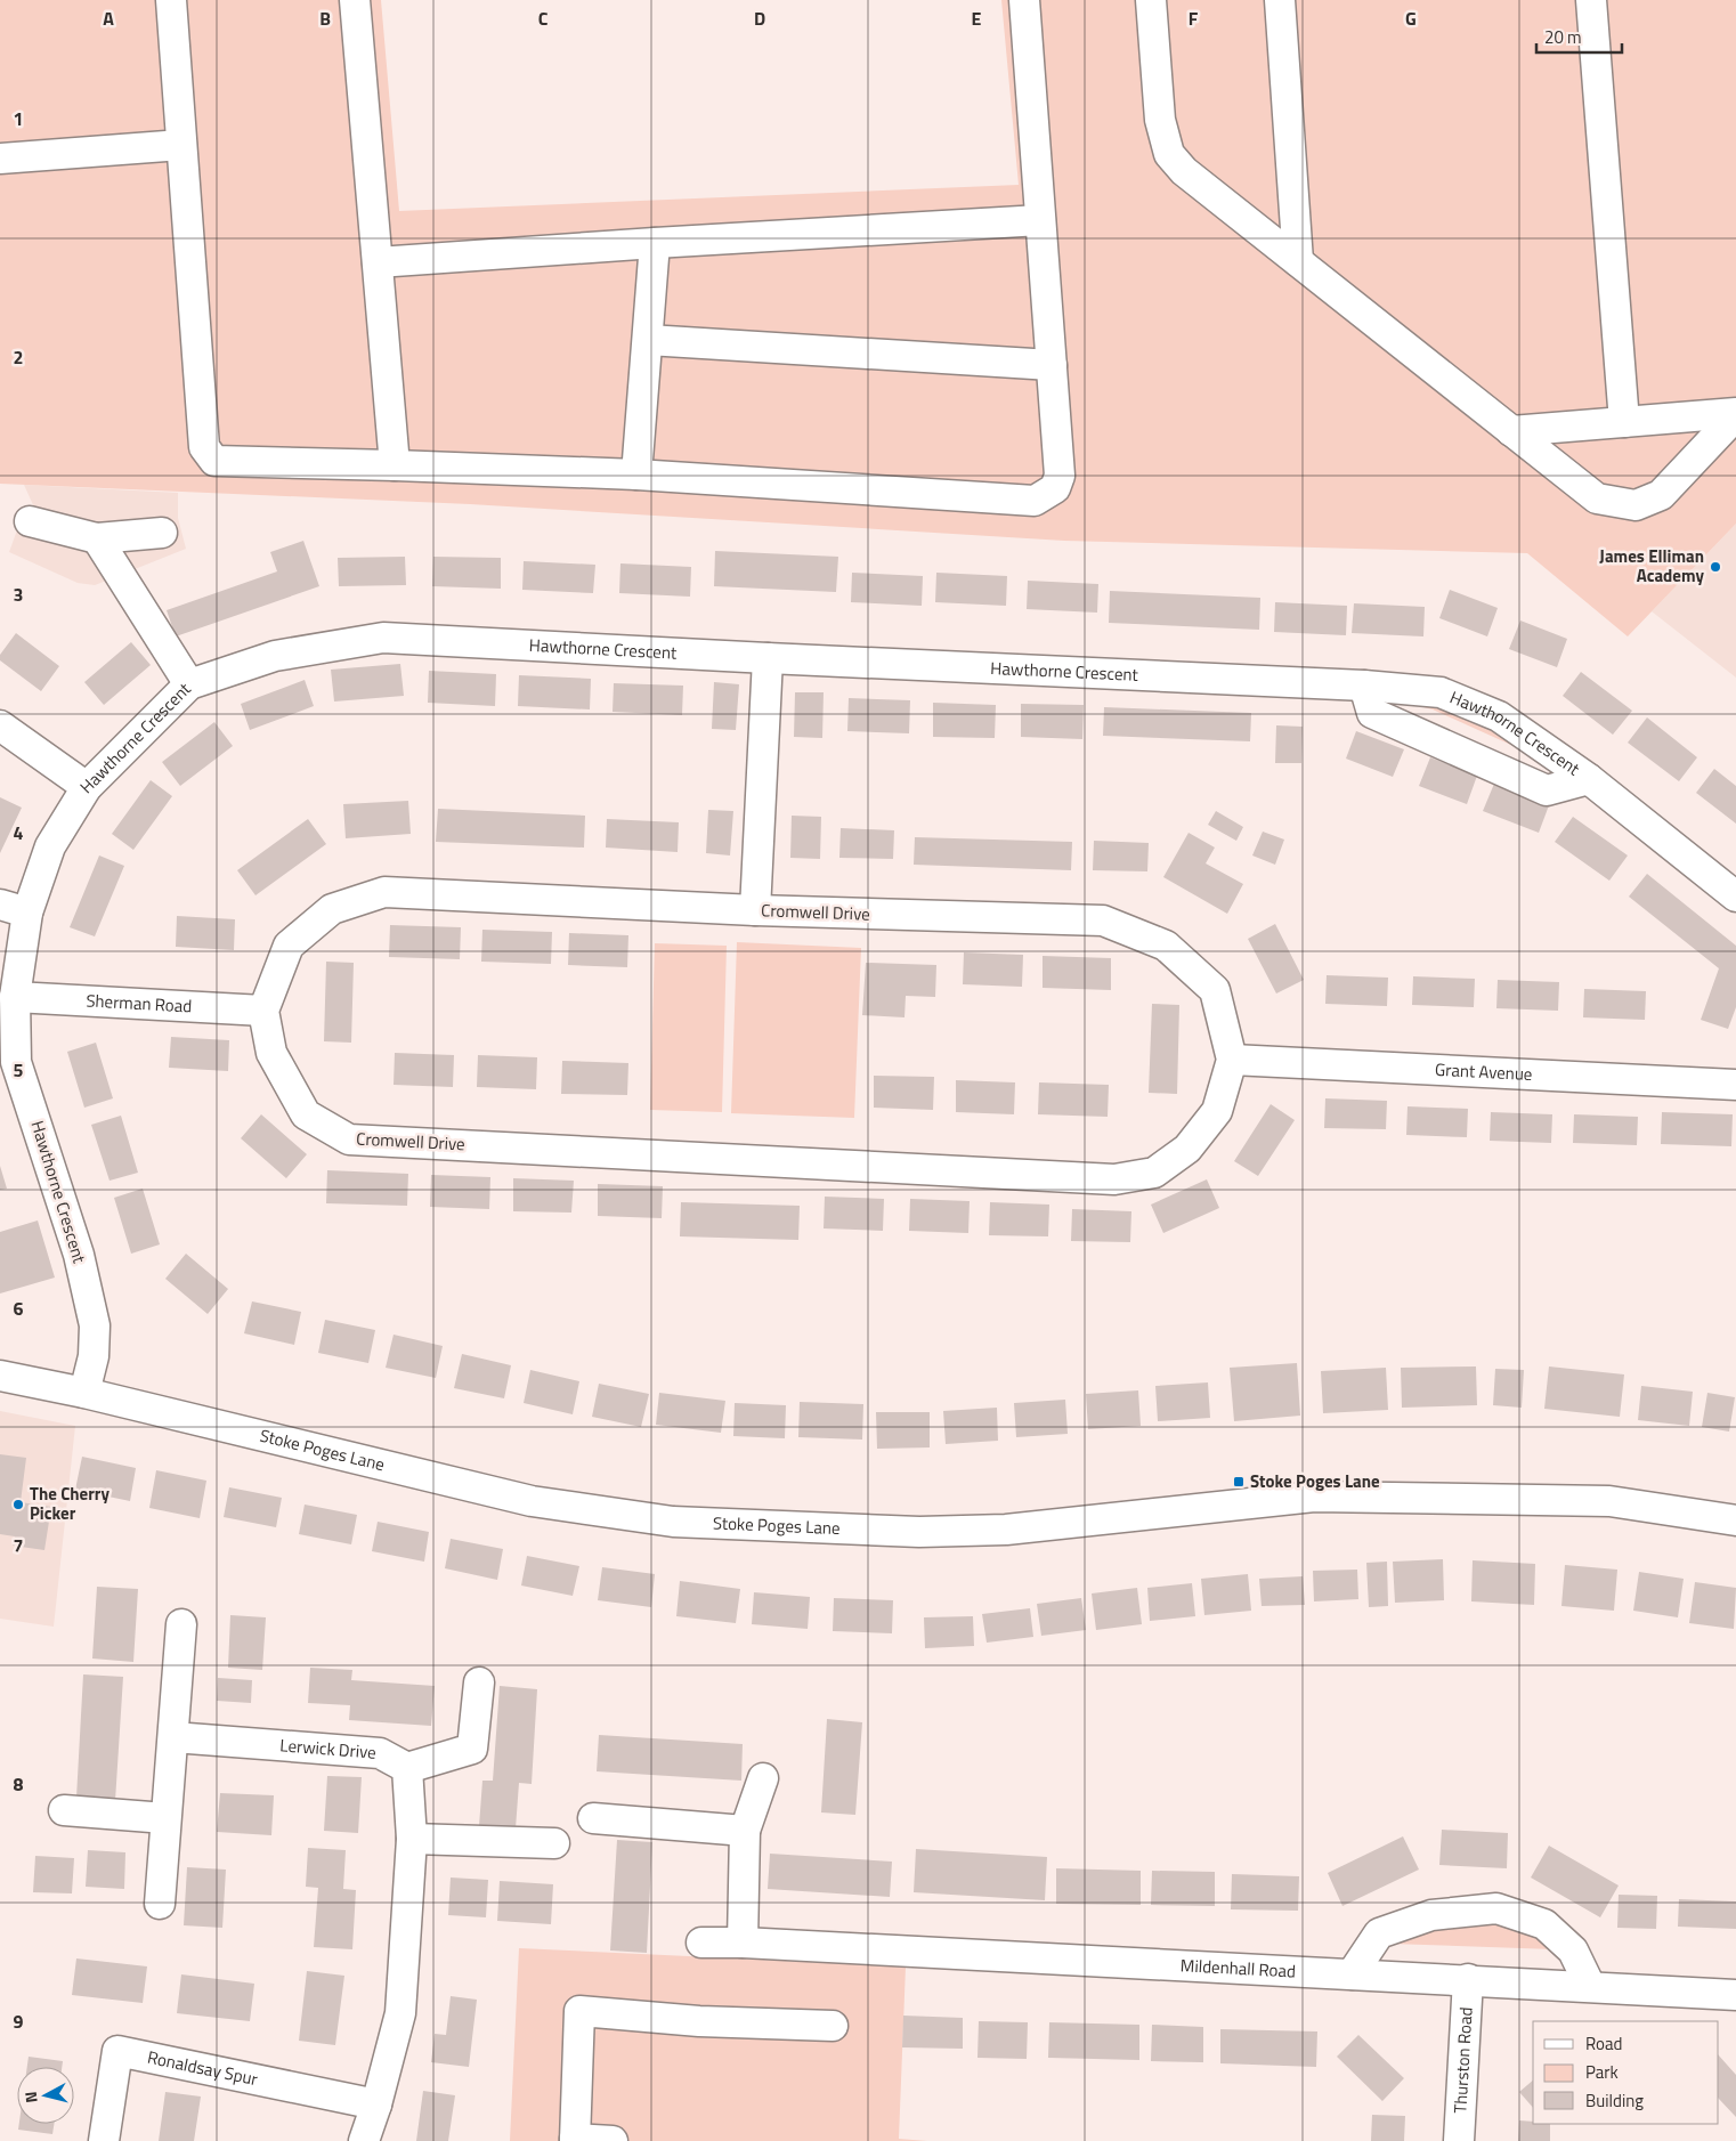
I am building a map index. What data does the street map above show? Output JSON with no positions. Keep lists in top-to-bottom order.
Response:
{
  "streets": {
    "street": [
      "Hawthorne Crescent",
      "Cromwell Drive",
      "Sherman Road",
      "Grant Avenue",
      "Stoke Poges Lane",
      "Lerwick Drive",
      "Mildenhall Road",
      "Thurston Road",
      "Ronaldsay Spur"
    ]
  },
  "crossings": [
    ["Hawthorne Crescent", "Sherman Road"],
    ["Hawthorne Crescent", "Stoke Poges Lane"],
    ["Cromwell Drive", "Sherman Road"],
    ["Cromwell Drive", "Grant Avenue"],
    ["Mildenhall Road", "Thurston Road"]
  ],
  "places": {
    "other": ["James Elliman Academy", "The Cherry Picker"],
    "transit": ["Stoke Poges Lane"]
  },
  "legend": ["Road", "Park", "Building"],
  "scale_bar": "20 m",
  "north": "left",
  "grid": {
    "columns": [
      "A",
      "B",
      "C",
      "D",
      "E",
      "F",
      "G"
    ],
    "rows": [
      "1",
      "2",
      "3",
      "4",
      "5",
      "6",
      "7",
      "8",
      "9"
    ]
  }
}
